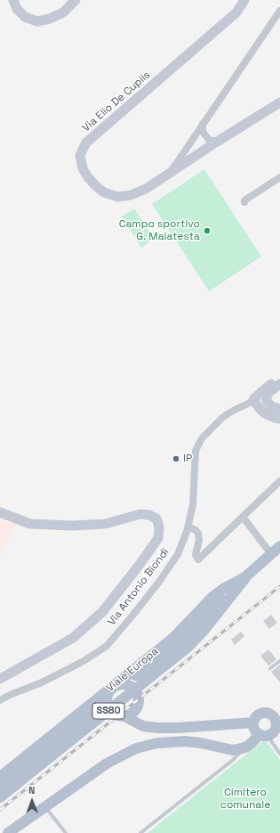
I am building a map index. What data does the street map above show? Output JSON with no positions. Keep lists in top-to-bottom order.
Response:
{
  "streets": {
    "main road": ["Viale Europa", "SS80"],
    "street": ["Via Elio De Cupiis", "Via Antonio Biondi"]
  },
  "crossings": [
    ["Viale Europa", "SS80"]
  ],
  "parks": ["Cimitero comunale"],
  "places": ["Campo sportivo G. Malatesta", "IP"],
  "north": "top"
}
